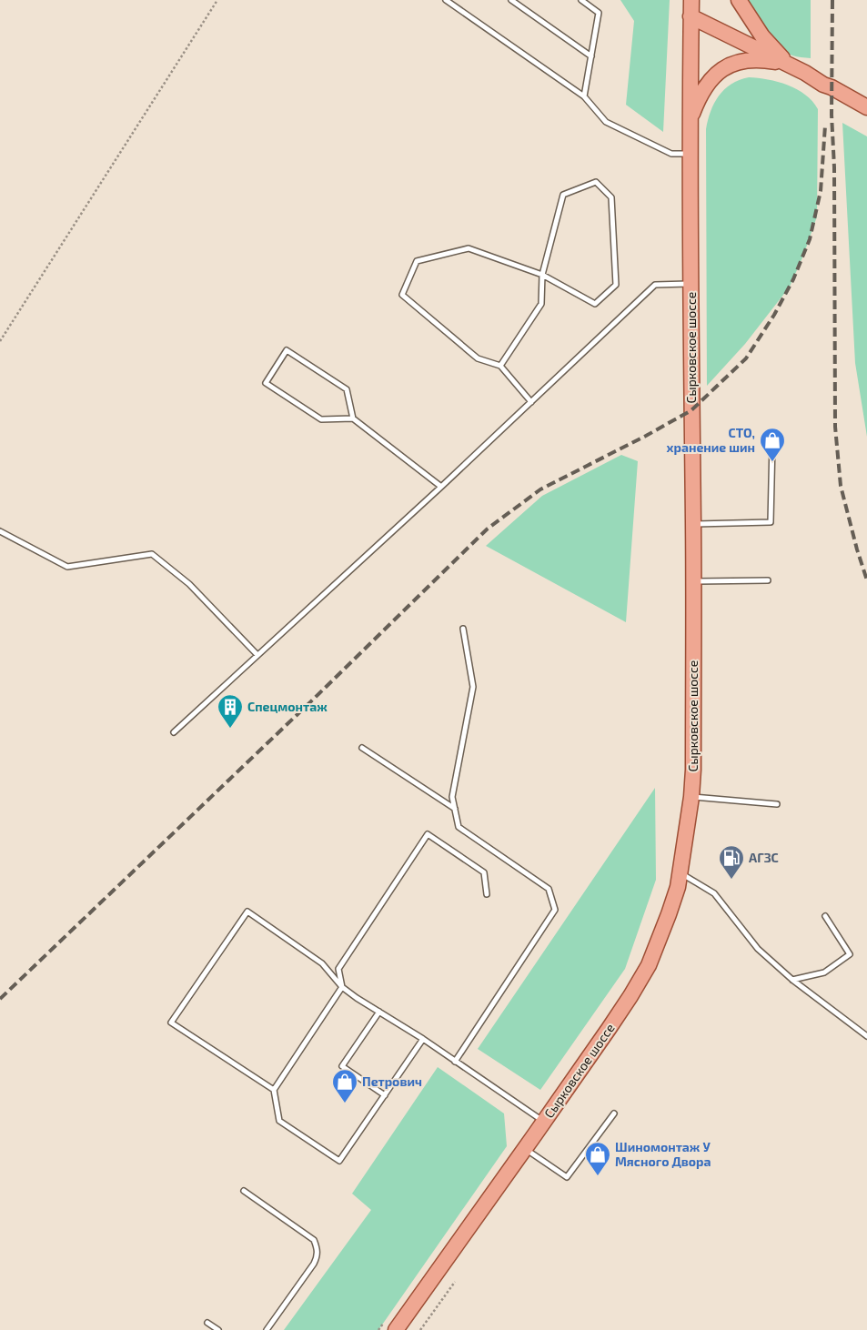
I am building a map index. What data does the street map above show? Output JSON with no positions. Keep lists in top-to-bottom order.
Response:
{
  "streets": {
    "main road": ["Сырковское шоссе"]
  },
  "places": {
    "shop": ["СТО, хранение шин", "Петрович", "Шиномонтаж У Мясного Двора"],
    "building": ["Спецмонтаж"],
    "fuel station": ["АГЗС"]
  }
}
